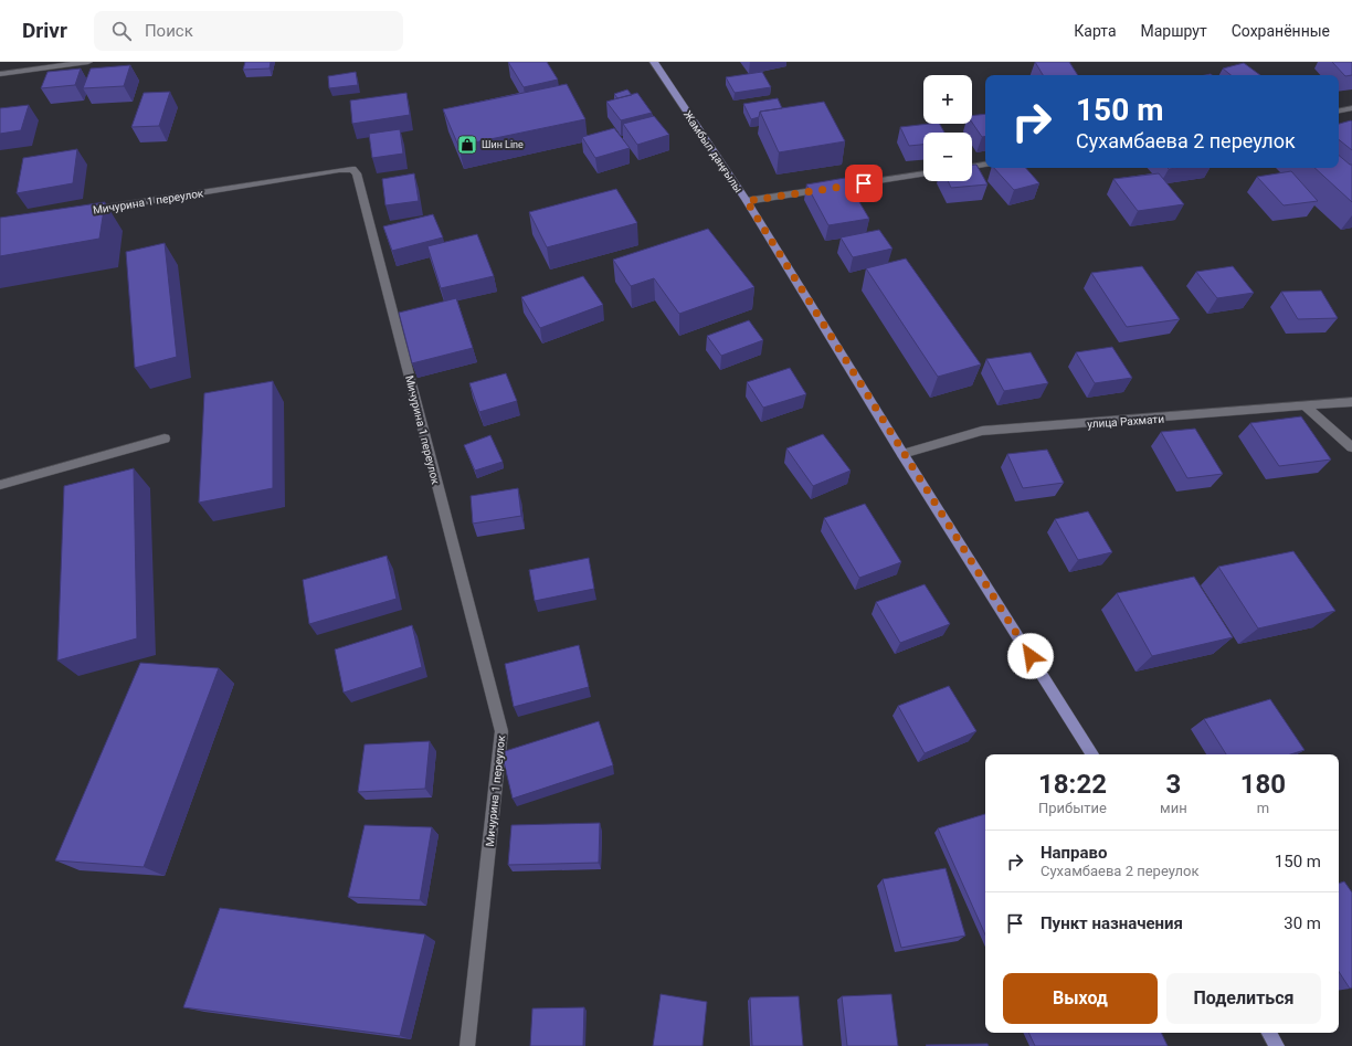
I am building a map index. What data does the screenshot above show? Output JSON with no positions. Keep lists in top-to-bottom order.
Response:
{
  "streets": {
    "main road": ["Жамбыл даңғылы"],
    "street": ["Мичурина 1 переулок", "улица Рахмати"]
  },
  "crossings": [
    ["Жамбыл даңғылы", "улица Рахмати"]
  ],
  "places": {
    "shop": ["Шин Line"]
  },
  "page": {
    "header": "Drivr",
    "search": "Поиск",
    "nav": ["Карта", "Маршрут", "Сохранённые"],
    "map_buttons": ["+", "−"],
    "turn": ["150 m", "Сухамбаева 2 переулок"],
    "eta": [
      "18:22",
      "Прибытие",
      "3",
      "мин",
      "180",
      "m"
    ],
    "list": [
      {
        "name": "Направо",
        "note": "Сухамбаева 2 переулок",
        "value": "150 m"
      },
      {
        "name": "Пункт назначения",
        "value": "30 m"
      }
    ],
    "buttons": ["Выход", "Поделиться"]
  }
}
